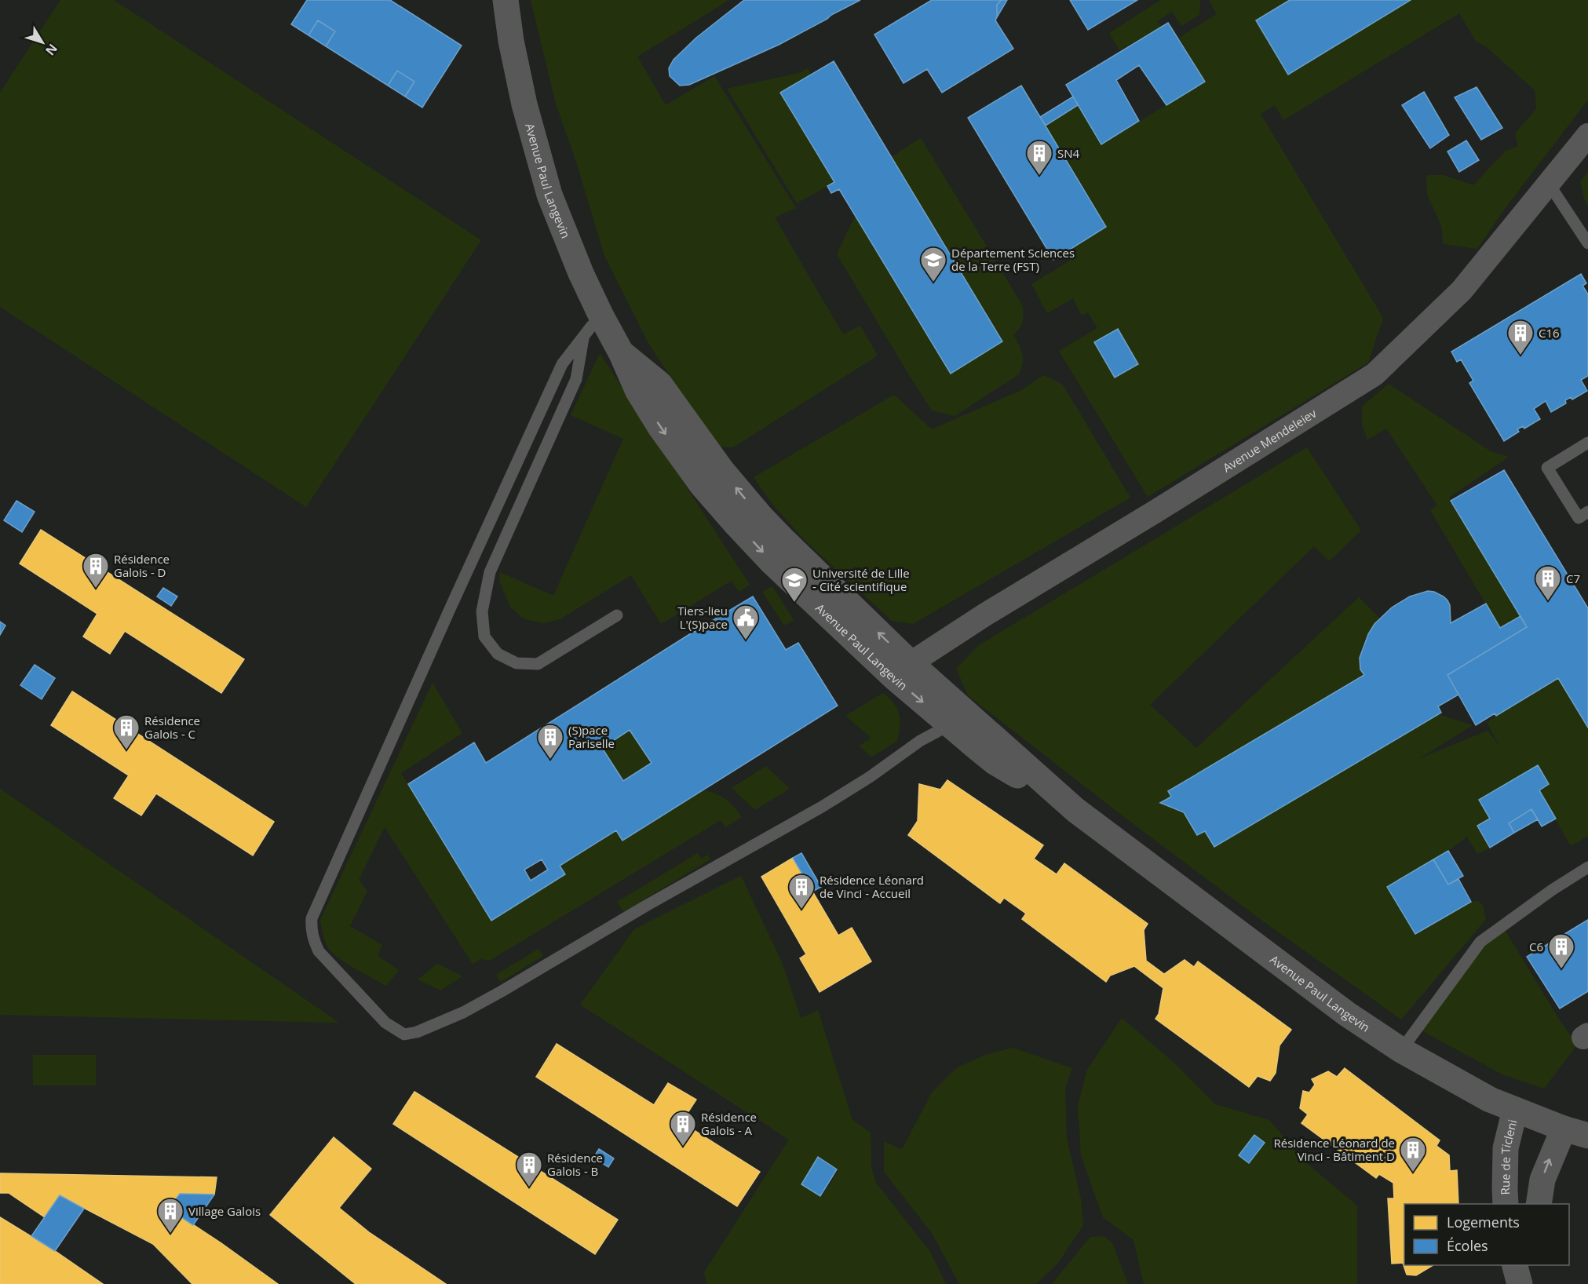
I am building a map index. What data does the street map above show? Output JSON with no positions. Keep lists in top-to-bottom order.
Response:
{
  "streets": {
    "street": ["Avenue Paul Langevin", "Avenue Mendeleiev", "Rue de Ticleni"]
  },
  "crossings": [
    ["Avenue Paul Langevin", "Avenue Mendeleiev"],
    ["Avenue Paul Langevin", "Rue de Ticleni"]
  ],
  "places": {
    "building": [
      "SN4",
      "C16",
      "Résidence Galois - D",
      "C7",
      "Résidence Galois - C",
      "(S)pace Pariselle",
      "Résidence Léonard de Vinci - Accueil",
      "C6",
      "Résidence Galois - A",
      "Résidence Léonard de Vinci - Bâtiment D",
      "Résidence Galois - B",
      "Village Galois"
    ],
    "school or university": ["Département Sciences de la Terre (FST)", "Université de Lille ‐ Cité scientifique"],
    "public building": ["Tiers-lieu L'(S)pace"]
  },
  "legend": ["Logements", "Écoles"],
  "north": "bottom right"
}
